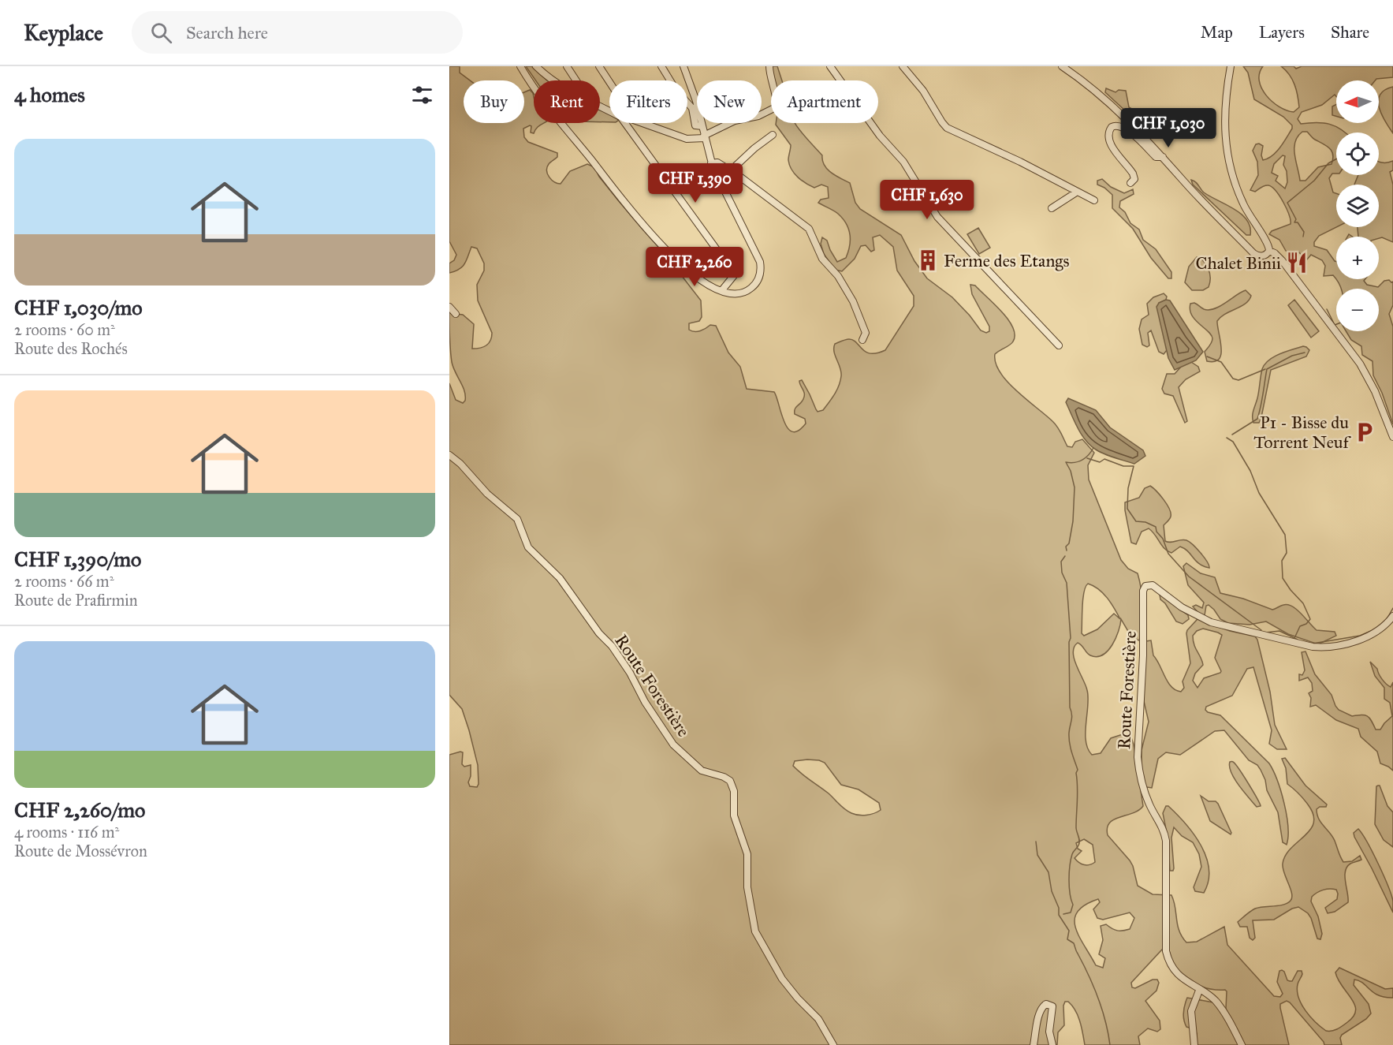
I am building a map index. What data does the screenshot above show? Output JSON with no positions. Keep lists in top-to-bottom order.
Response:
{
  "streets": {
    "street": ["Route Forestière"]
  },
  "places": {
    "building": ["Ferme des Etangs"],
    "restaurant": ["Chalet Binii"],
    "parking": ["P1 - Bisse du Torrent Neuf"]
  },
  "north": "left",
  "page": {
    "header": "Keyplace",
    "search": "Search here",
    "nav": ["Map", "Layers", "Share"],
    "heading": "4 homes",
    "map_buttons": ["+", "−"],
    "chip": [
      "Buy",
      "Rent",
      "Filters",
      "New",
      "Apartment"
    ],
    "price": [
      "CHF 1,030",
      "CHF 1,390",
      "CHF 1,630",
      "CHF 2,260"
    ],
    "list": [
      {
        "name": "CHF 1,030/mo",
        "note": "2 rooms · 60 m² · Route des Rochés"
      },
      {
        "name": "CHF 1,390/mo",
        "note": "2 rooms · 66 m² · Route de Prafirmin"
      },
      {
        "name": "CHF 2,260/mo",
        "note": "4 rooms · 116 m² · Route de Mossévron"
      }
    ]
  }
}
